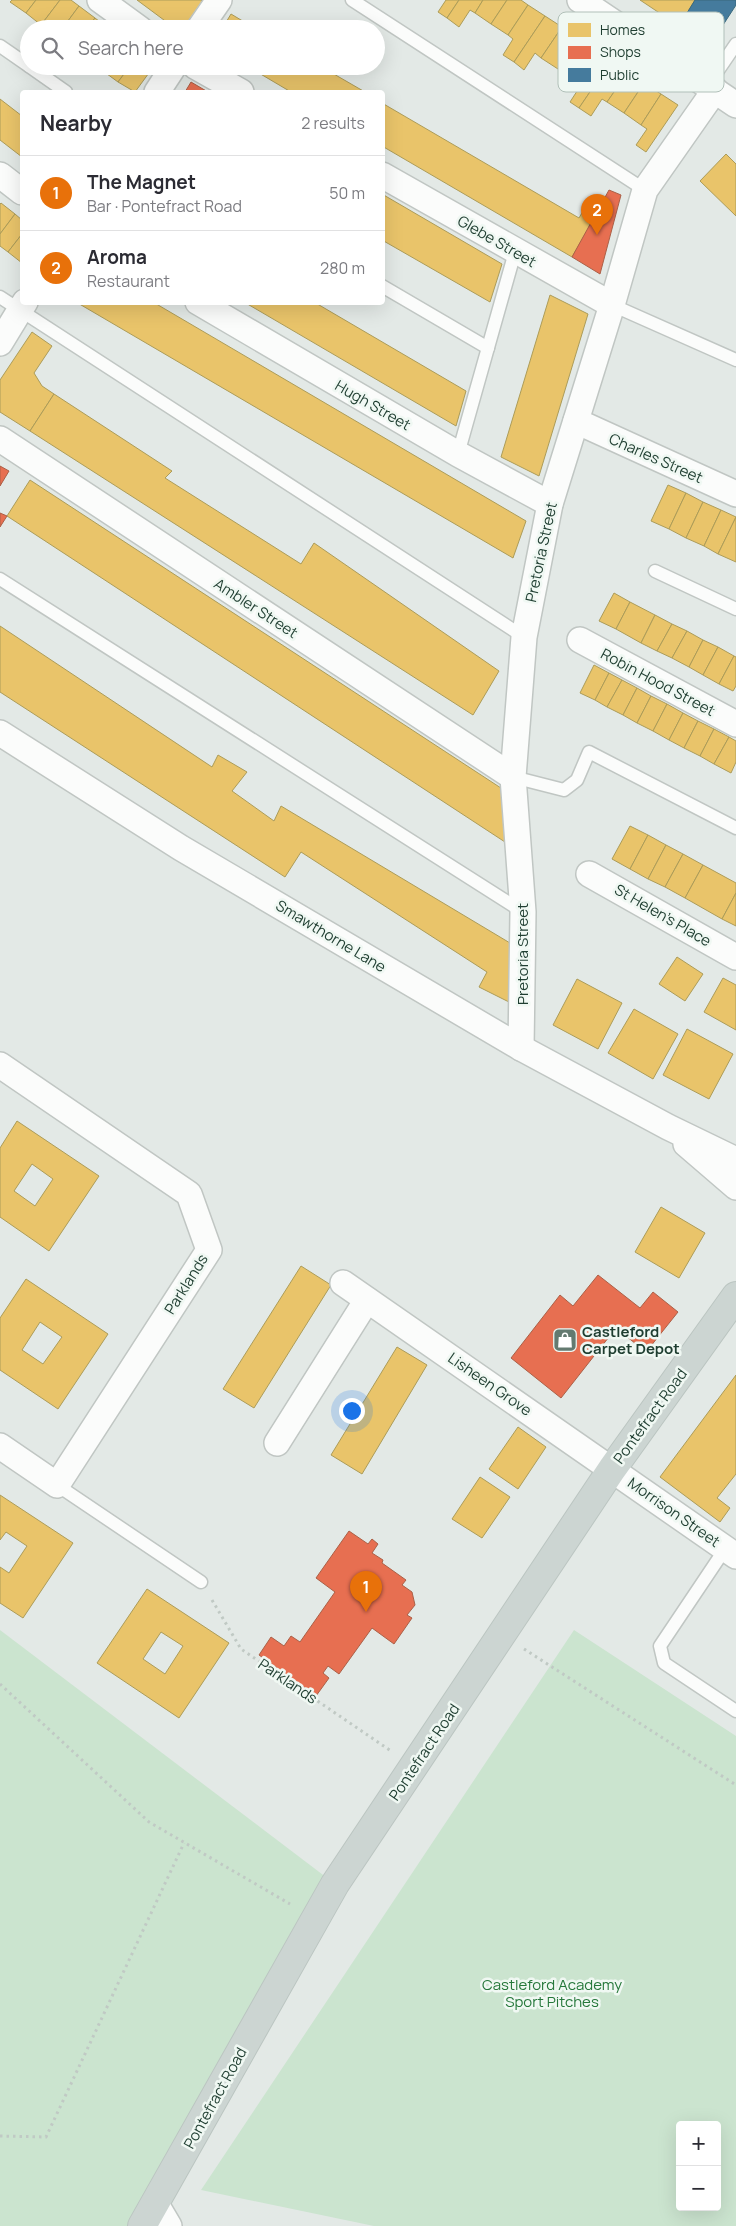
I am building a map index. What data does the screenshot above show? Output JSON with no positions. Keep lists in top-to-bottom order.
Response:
{
  "streets": {
    "main road": ["Pontefract Road"],
    "street": [
      "Glebe Street",
      "Hugh Street",
      "Charles Street",
      "Pretoria Street",
      "Ambler Street",
      "Robin Hood Street",
      "St Helen's Place",
      "Smawthorne Lane",
      "Parklands",
      "Lisheen Grove",
      "Morrison Street"
    ]
  },
  "crossings": [
    ["Glebe Street", "Pretoria Street"],
    ["Hugh Street", "Pretoria Street"],
    ["Charles Street", "Pretoria Street"],
    ["Pretoria Street", "Ambler Street"],
    ["Pretoria Street", "Smawthorne Lane"],
    ["Lisheen Grove", "Pontefract Road"],
    ["Lisheen Grove", "Morrison Street"],
    ["Pontefract Road", "Morrison Street"]
  ],
  "parks": ["Castleford Academy Sport Pitches"],
  "places": {
    "shop": ["Castleford Carpet Depot"]
  },
  "legend": ["Homes", "Shops", "Public"],
  "page": {
    "search": "Search here",
    "heading": ["Nearby", "2 results"],
    "list": [
      {
        "mark": "1",
        "name": "The Magnet",
        "note": "Bar · Pontefract Road",
        "value": "50 m"
      },
      {
        "mark": "2",
        "name": "Aroma",
        "note": "Restaurant",
        "value": "280 m"
      }
    ],
    "pins": ["2", "1"],
    "map_buttons": ["+", "−"]
  }
}
